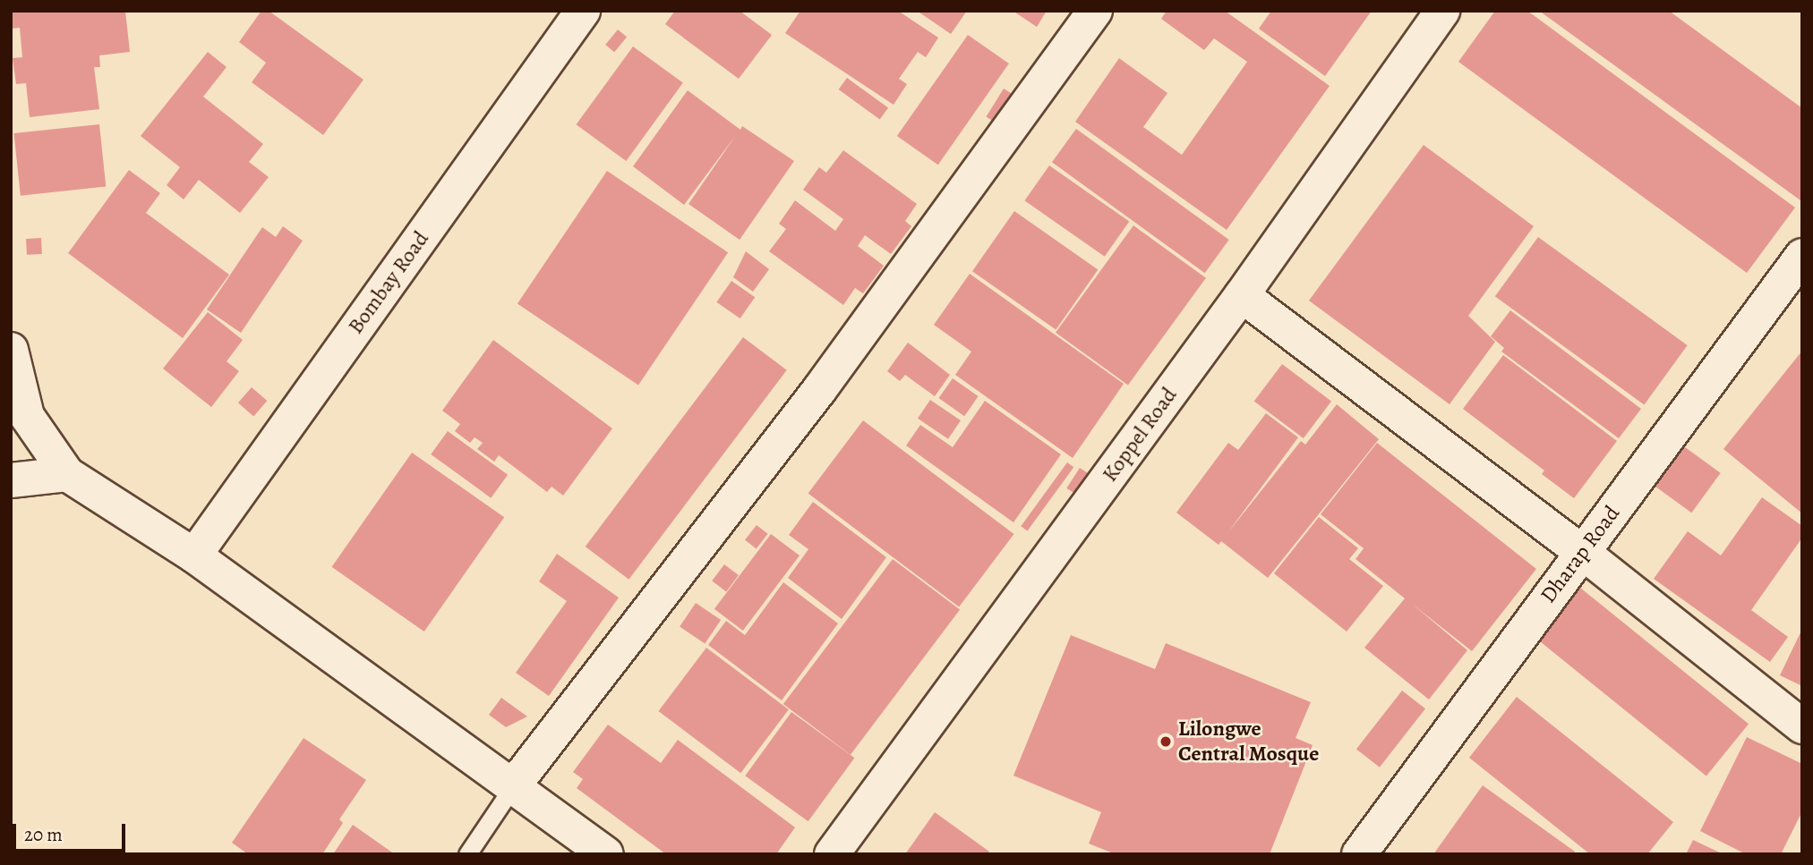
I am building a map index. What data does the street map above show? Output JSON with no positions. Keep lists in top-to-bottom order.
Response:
{
  "streets": {
    "street": ["Bombay Road", "Koppel Road", "Dharap Road"]
  },
  "places": ["Lilongwe Central Mosque"],
  "scale_bar": "20 m"
}
